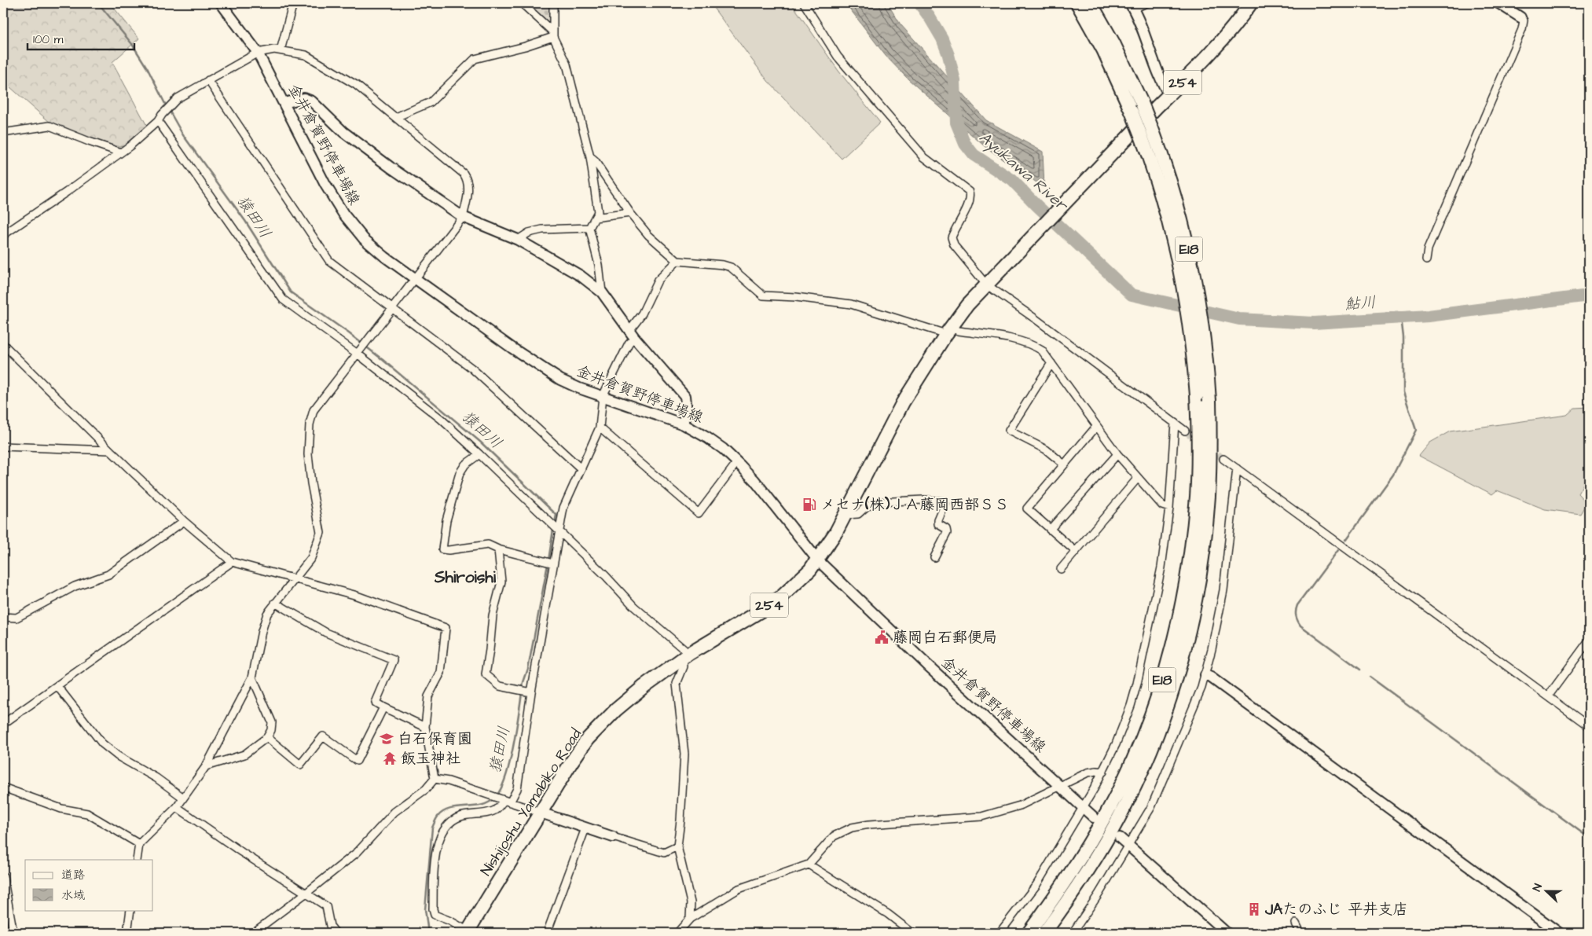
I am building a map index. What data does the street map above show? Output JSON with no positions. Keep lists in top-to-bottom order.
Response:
{
  "streets": {
    "highway": ["254", "E18", "Nishijoshu Yamabiko Road"],
    "main road": ["金井倉賀野停車場線"]
  },
  "crossings": [
    ["金井倉賀野停車場線", "Nishijoshu Yamabiko Road"]
  ],
  "districts": ["Shiroishi"],
  "water": ["Ayukawa River", "猿田川", "鮎川"],
  "places": {
    "fuel station": ["メセナ(株)ＪＡ藤岡西部ＳＳ"],
    "public building": ["藤岡白石郵便局"],
    "school or university": ["白石保育園"],
    "temple": ["飯玉神社"],
    "building": ["JAたのふじ 平井支店"]
  },
  "legend": ["道路", "水域"],
  "scale_bar": "100 m",
  "north": "left"
}
